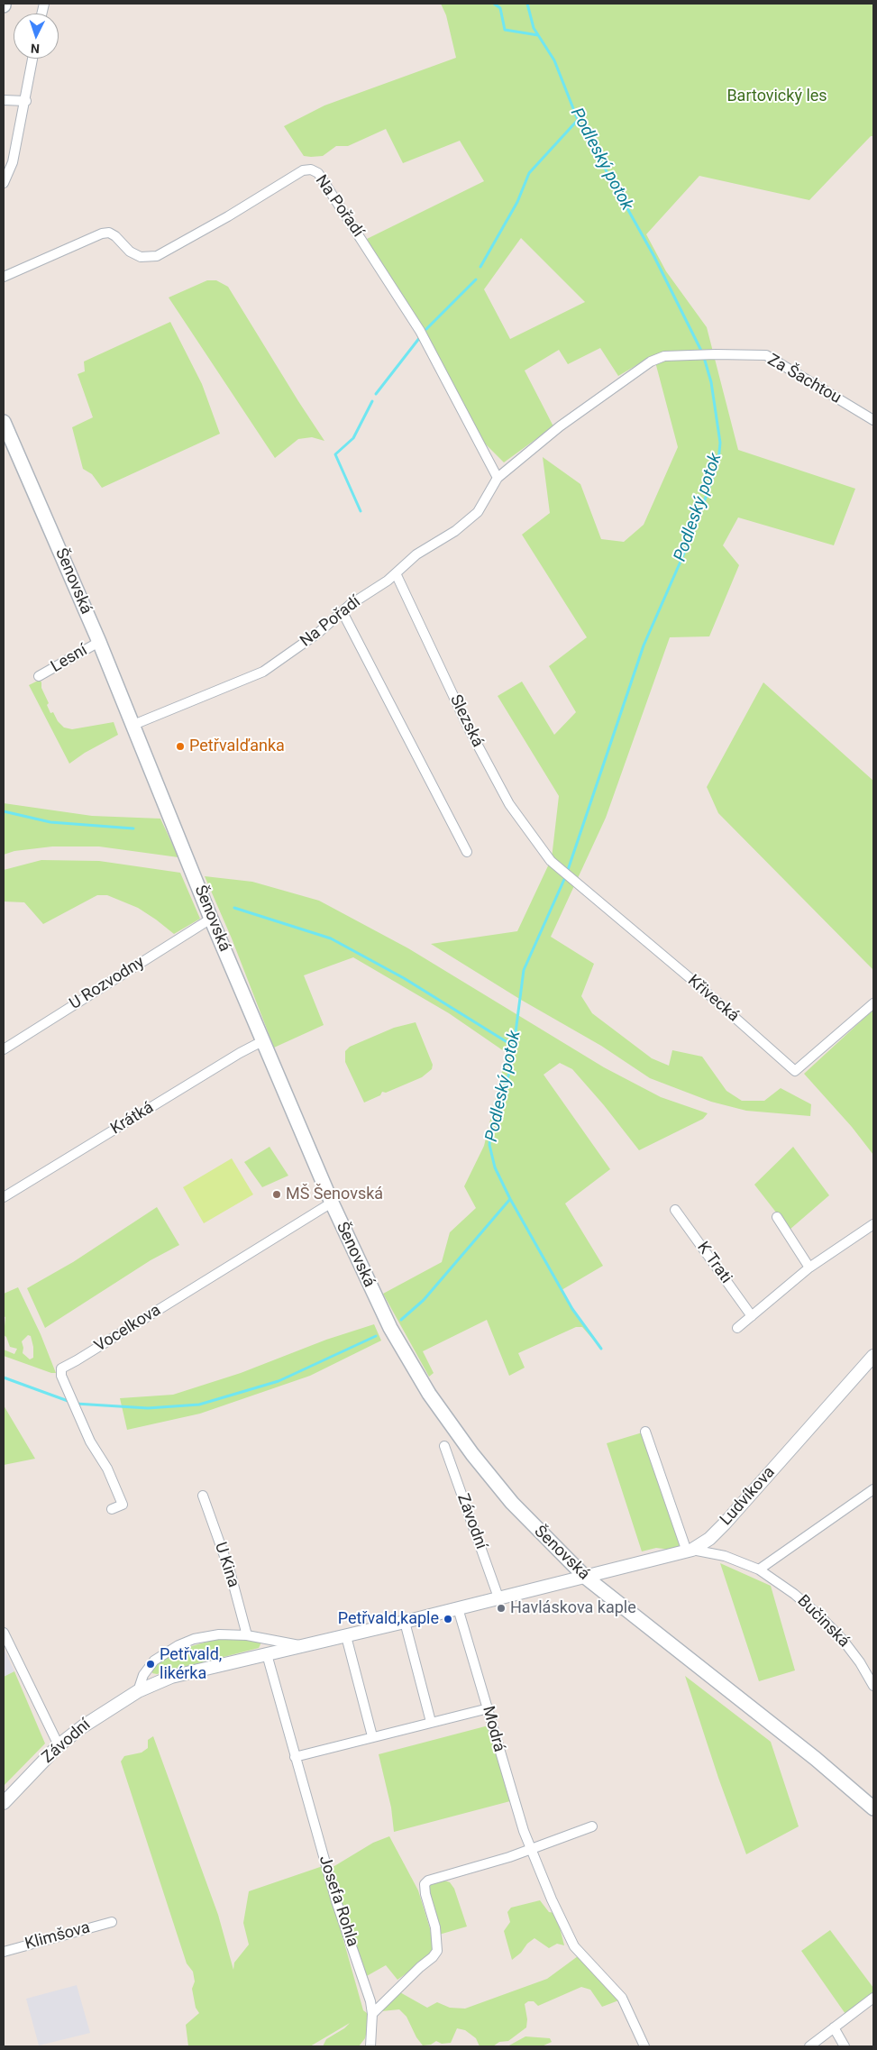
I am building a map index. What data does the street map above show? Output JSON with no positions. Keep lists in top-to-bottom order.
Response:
{
  "streets": {
    "main road": ["Šenovská"],
    "street": [
      "Na Pořadí",
      "Za Šachtou",
      "Lesní",
      "Slezská",
      "U Rozvodny",
      "Křivecká",
      "Krátká",
      "K Trati",
      "Vocelkova",
      "Ludvíkova",
      "Závodní",
      "U Kina",
      "Bučinská",
      "Modrá",
      "Josefa Rohla",
      "Klimšova"
    ]
  },
  "crossings": [
    ["Na Pořadí", "Za Šachtou"],
    ["Na Pořadí", "Šenovská"],
    ["Na Pořadí", "Slezská"],
    ["Šenovská", "Lesní"],
    ["Šenovská", "U Rozvodny"],
    ["Šenovská", "Krátká"],
    ["Šenovská", "Vocelkova"],
    ["Šenovská", "Ludvíkova"],
    ["Šenovská", "Závodní"],
    ["Slezská", "Křivecká"],
    ["Ludvíkova", "Závodní"],
    ["Ludvíkova", "Bučinská"],
    ["Závodní", "U Kina"],
    ["Závodní", "Modrá"],
    ["Závodní", "Josefa Rohla"]
  ],
  "water": ["Podleský potok"],
  "parks": ["Bartovický les"],
  "places": [
    "Petřvalďanka",
    "MŠ Šenovská",
    "Havláskova kaple",
    "Petřvald,kaple",
    "Petřvald, likérka"
  ],
  "north": "bottom"
}
